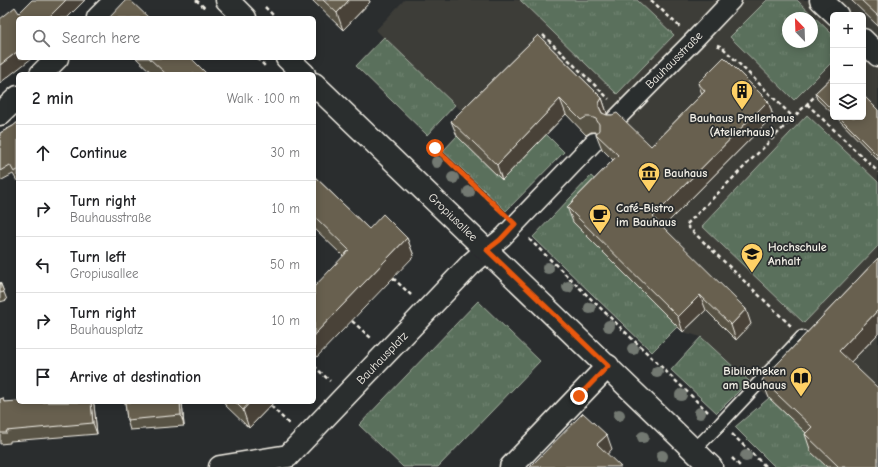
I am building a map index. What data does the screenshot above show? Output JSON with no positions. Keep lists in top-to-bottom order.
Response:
{
  "streets": {
    "street": ["Bauhausstraße", "Gropiusallee", "Bauhausplatz"]
  },
  "crossings": [
    ["Gropiusallee", "Bauhausplatz"]
  ],
  "places": {
    "building": ["Bauhaus Prellerhaus (Atelierhaus)"],
    "museum": ["Bauhaus"],
    "cafe": ["Café-Bistro im Bauhaus"],
    "school or university": ["Hochschule Anhalt"],
    "library": ["Bibliotheken am Bauhaus"]
  },
  "north": "top left",
  "page": {
    "map_buttons": ["+", "−"],
    "search": "Search here",
    "heading": ["2 min", "Walk · 100 m"],
    "list": [
      ["Continue", "30 m"],
      ["Turn right", "Bauhausstraße", "10 m"],
      ["Turn left", "Gropiusallee", "50 m"],
      ["Turn right", "Bauhausplatz", "10 m"],
      "Arrive at destination"
    ]
  }
}
